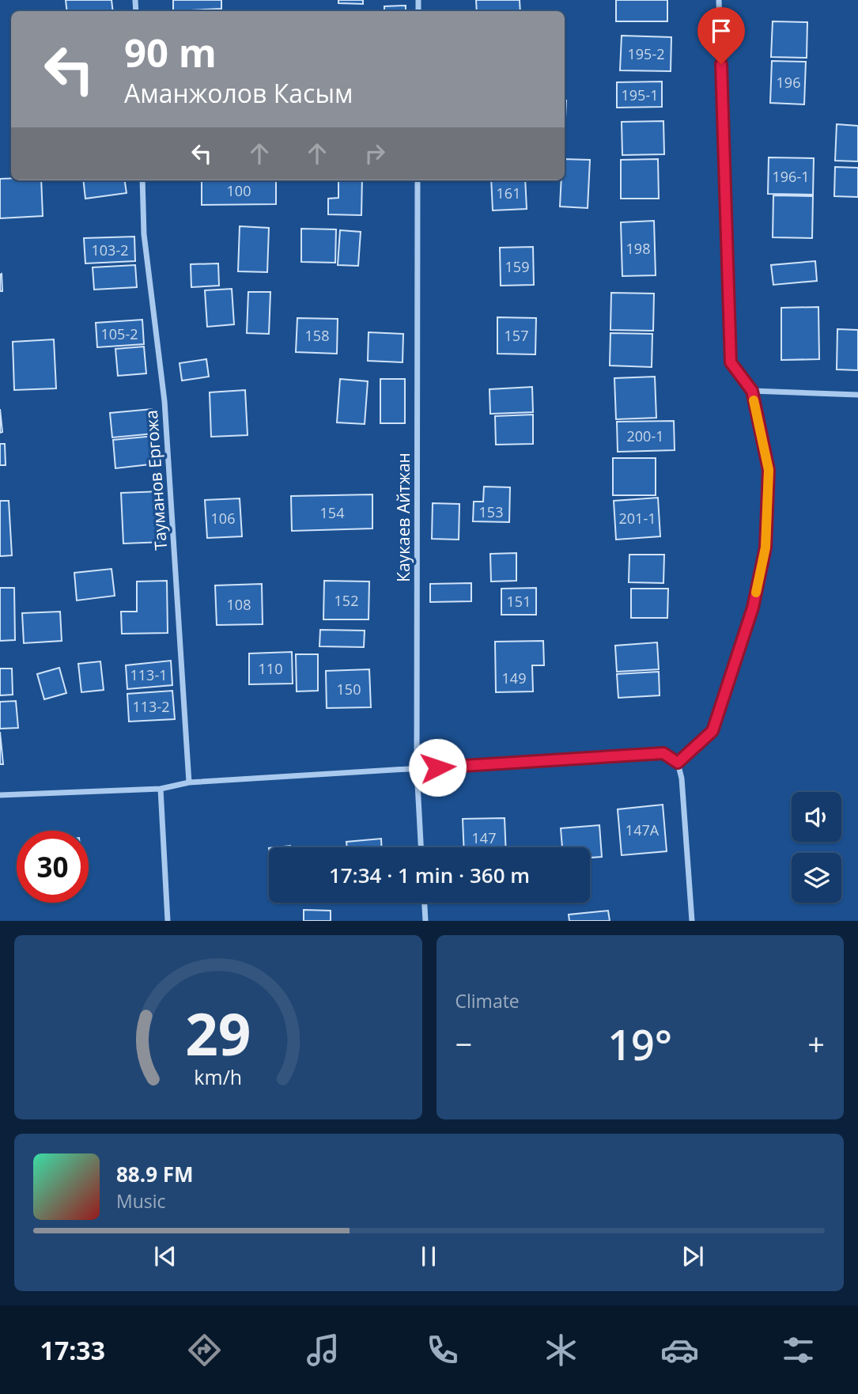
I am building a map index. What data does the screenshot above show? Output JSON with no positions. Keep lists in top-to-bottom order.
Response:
{
  "streets": {
    "street": ["Тауманов Ергожа", "Каукаев Айтжан"]
  },
  "house_numbers": [
    "195-2",
    "196",
    "195-1",
    "196-1",
    "100",
    "161",
    "198",
    "103-2",
    "159",
    "105-2",
    "158",
    "157",
    "200-1",
    "153",
    "154",
    "106",
    "201-1",
    "152",
    "151",
    "108",
    "110",
    "113-1",
    "149",
    "150",
    "113-2",
    "147А",
    "147"
  ],
  "page": {
    "turn": ["90 m", "Аманжолов Касым"],
    "limit": "30",
    "trip": "17:34 · 1 min · 360 m",
    "tile": "Climate",
    "heat": ["−", "19°", "+"],
    "song": ["88.9 FM", "Music"],
    "tabs": "17:33",
    "gauge": ["29", "km/h"]
  }
}
